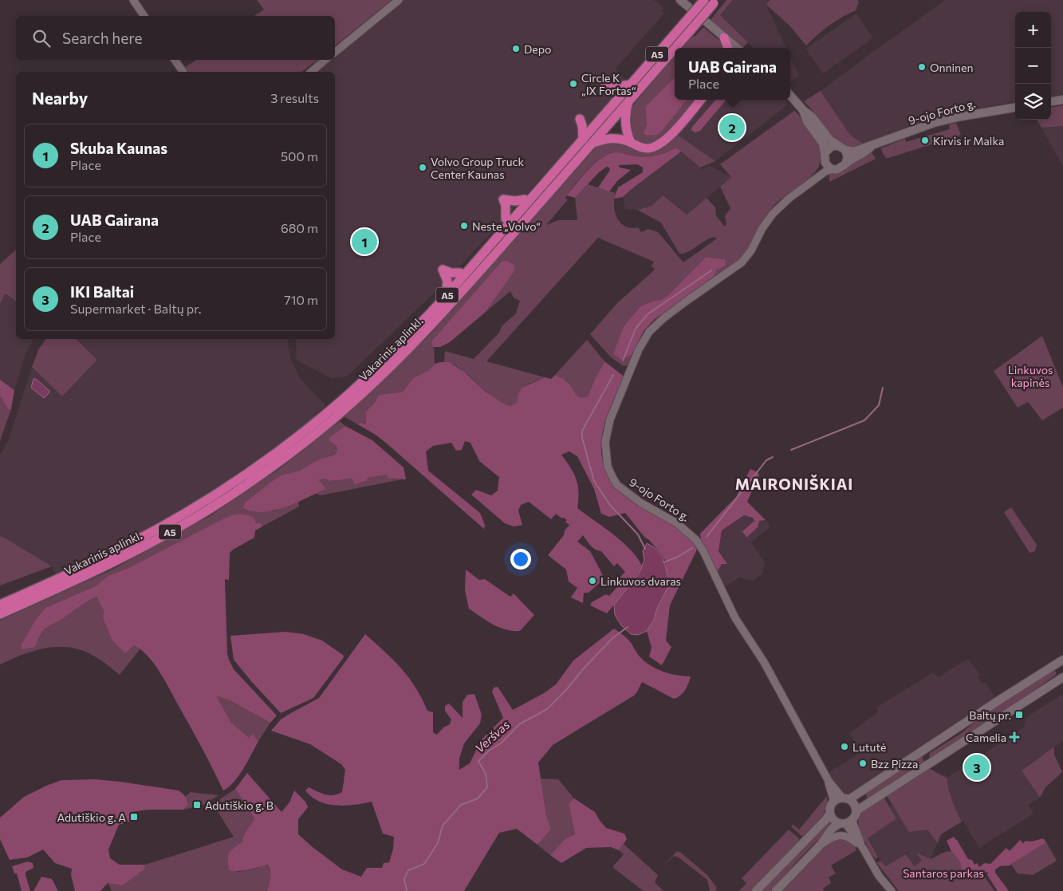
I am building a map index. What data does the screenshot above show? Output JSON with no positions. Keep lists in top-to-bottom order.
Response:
{
  "streets": {
    "highway": ["A5", "Vakarinis aplinkl."],
    "main road": ["9-ojo Forto g."]
  },
  "districts": ["MAIRONIŠKIAI"],
  "water": ["Veršvas"],
  "parks": ["Linkuvos kapinės", "Santaros parkas"],
  "places": {
    "other": [
      "Depo",
      "Onninen",
      "Circle K „IX Fortas“",
      "Kirvis ir Malka",
      "Volvo Group Truck Center Kaunas",
      "Neste „Volvo“",
      "Linkuvos dvaras",
      "Lututė",
      "Bzz Pizza"
    ],
    "transit": ["Baltų pr.", "Adutiškio g. B", "Adutiškio g. A"],
    "health": ["Camelia"]
  },
  "page": {
    "map_buttons": ["+", "−"],
    "search": "Search here",
    "popup": ["UAB Gairana", "Place"],
    "heading": ["Nearby", "3 results"],
    "pins": ["2", "1", "3"],
    "list": [
      {
        "mark": "1",
        "name": "Skuba Kaunas",
        "note": "Place",
        "value": "500 m"
      },
      {
        "mark": "2",
        "name": "UAB Gairana",
        "note": "Place",
        "value": "680 m"
      },
      {
        "mark": "3",
        "name": "IKI Baltai",
        "note": "Supermarket · Baltų pr.",
        "value": "710 m"
      }
    ]
  }
}
